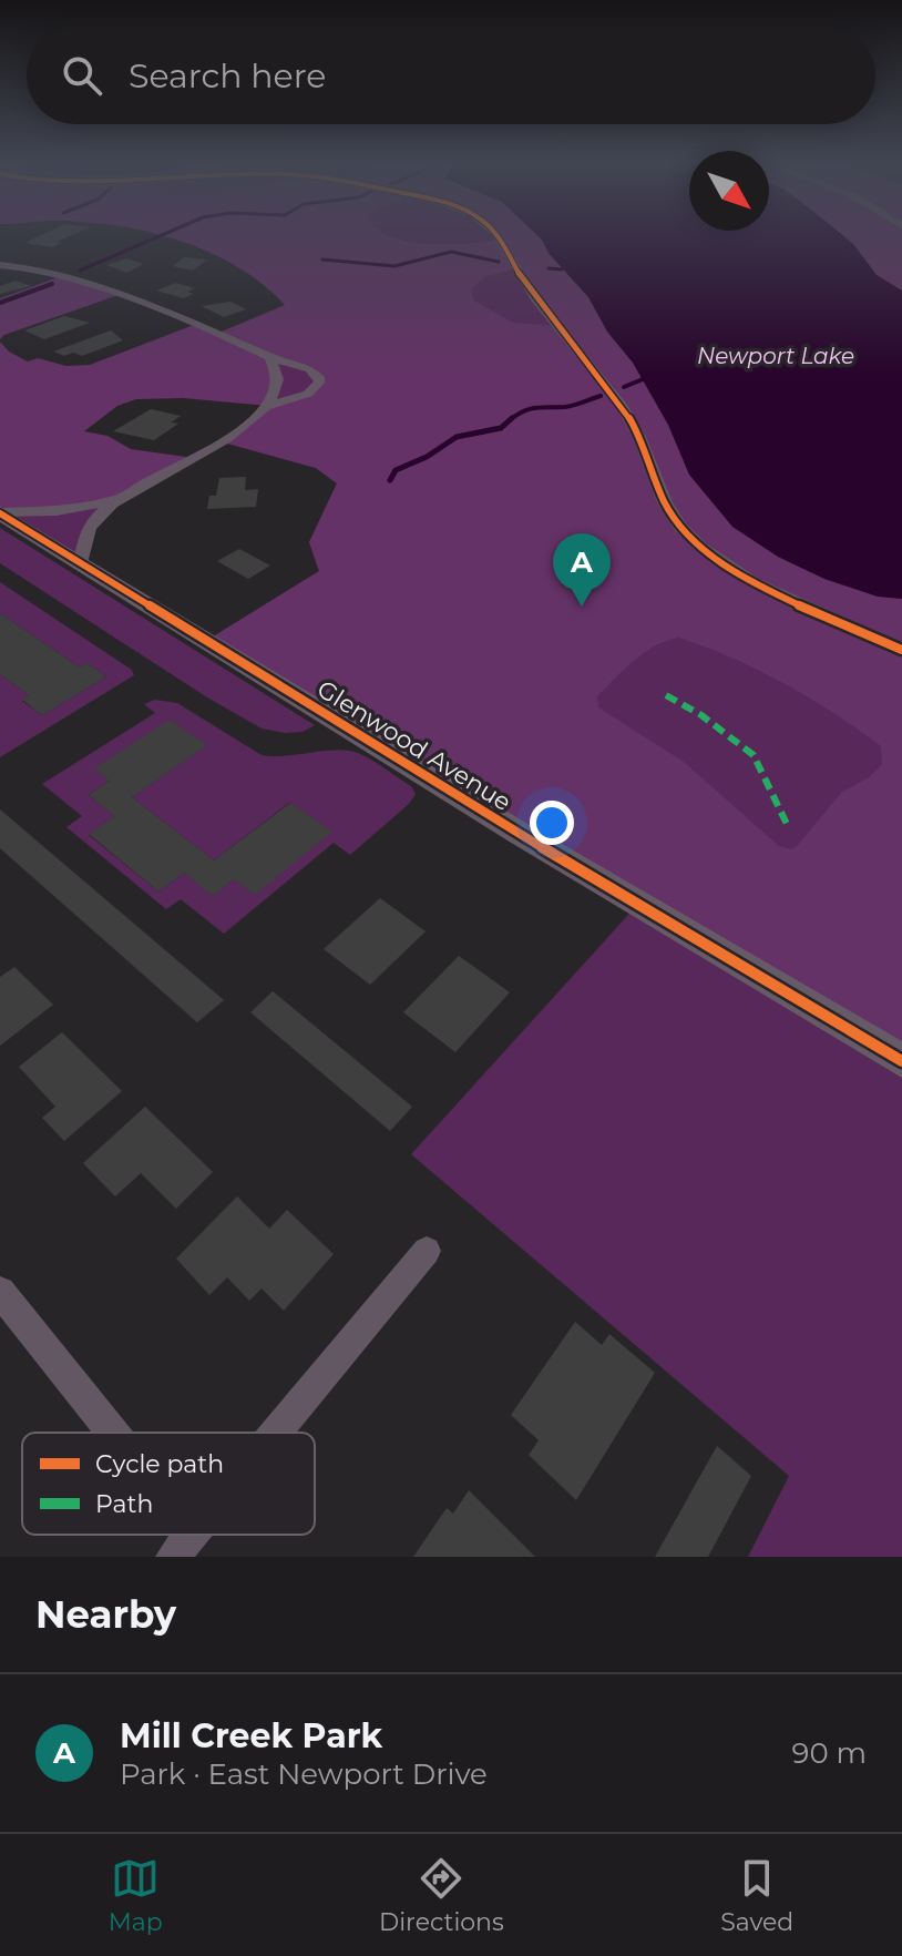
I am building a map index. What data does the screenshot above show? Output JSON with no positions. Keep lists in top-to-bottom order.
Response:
{
  "streets": {
    "street": ["Glenwood Avenue"]
  },
  "water": ["Newport Lake"],
  "legend": ["Cycle path", "Path"],
  "north": "bottom right",
  "page": {
    "search": "Search here",
    "pins": "A",
    "heading": "Nearby",
    "list": [
      {
        "mark": "A",
        "name": "Mill Creek Park",
        "note": "Park · East Newport Drive",
        "value": "90 m"
      }
    ],
    "nav": ["Map", "Directions", "Saved"]
  }
}
